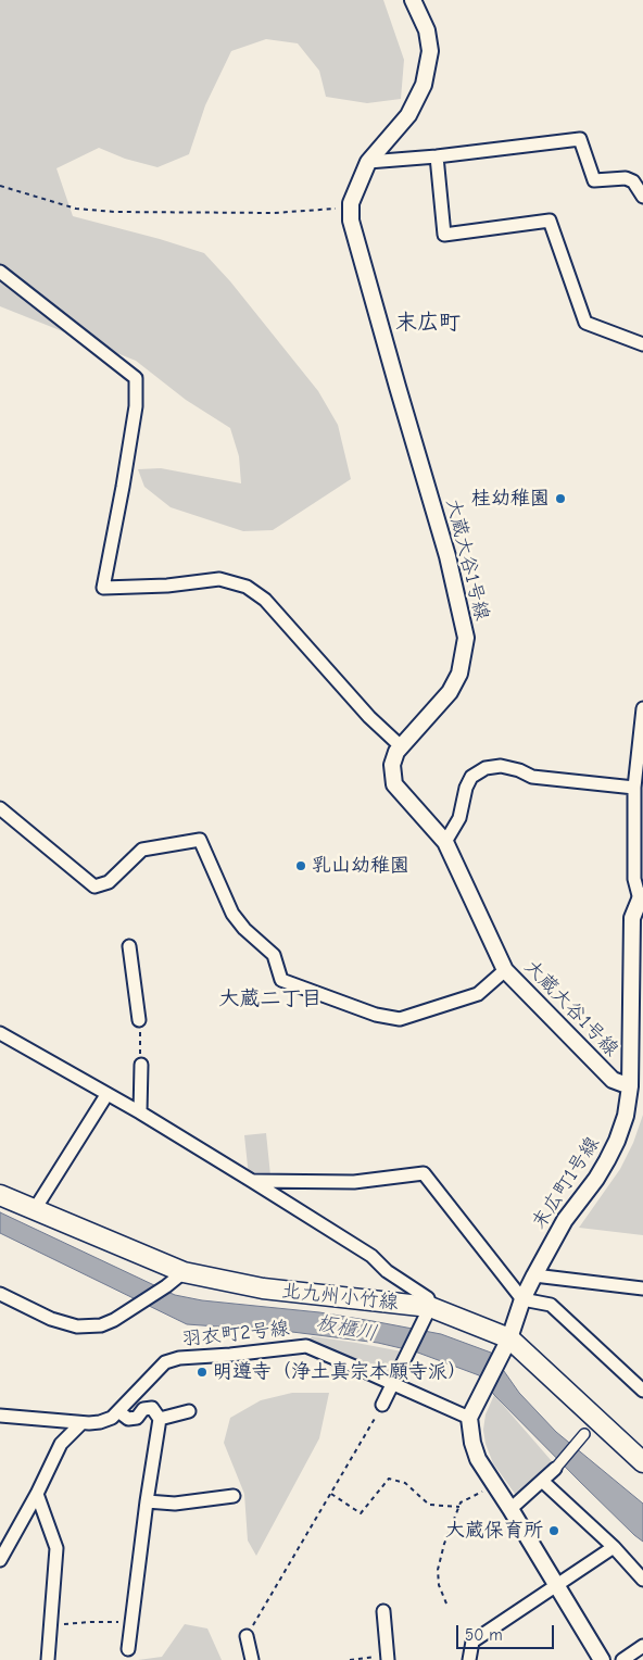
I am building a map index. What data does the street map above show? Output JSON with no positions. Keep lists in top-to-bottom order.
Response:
{
  "streets": {
    "main road": ["北九州小竹線"],
    "street": ["大蔵大谷1号線", "末広町1号線", "羽衣町2号線"]
  },
  "crossings": [
    ["大蔵大谷1号線", "末広町1号線"],
    ["末広町1号線", "北九州小竹線"],
    ["末広町1号線", "羽衣町2号線"]
  ],
  "districts": ["末広町", "大蔵二丁目"],
  "water": ["板櫃川"],
  "places": [
    "桂幼稚園",
    "乳山幼稚園",
    "明遵寺（浄土真宗本願寺派）",
    "大蔵保育所"
  ],
  "scale_bar": "50 m"
}
